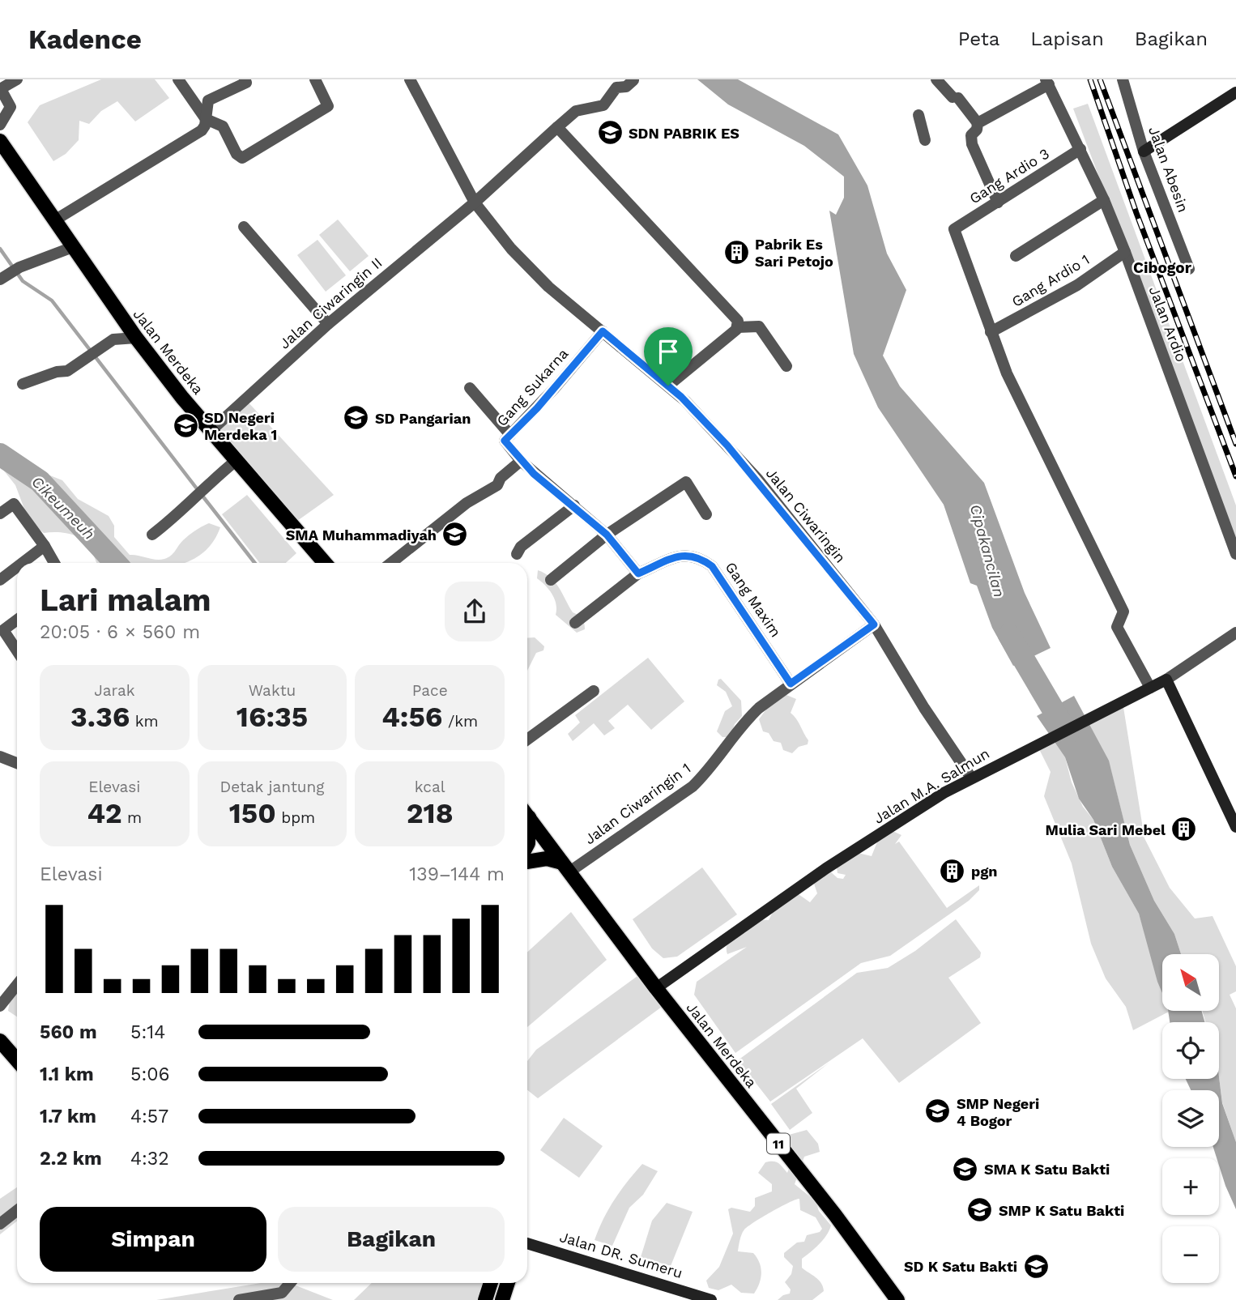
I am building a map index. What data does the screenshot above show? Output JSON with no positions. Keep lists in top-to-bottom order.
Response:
{
  "streets": {
    "main road": ["Jalan Merdeka", "11"],
    "street": [
      "Jalan Abesin",
      "Gang Ardio 3",
      "Gang Ardio 1",
      "Jalan Ciwaringin II",
      "Jalan Ardio",
      "Gang Sukarna",
      "Jalan Ciwaringin",
      "Gang Maxim",
      "Jalan M.A. Salmun",
      "Jalan Ciwaringin 1",
      "Jalan DR. Sumeru"
    ]
  },
  "crossings": [
    ["Gang Ardio 3", "Gang Ardio 1"],
    ["Gang Ardio 3", "Jalan Ardio"],
    ["Gang Ardio 1", "Jalan Ardio"],
    ["Jalan Ciwaringin II", "Jalan Merdeka"],
    ["Jalan Ciwaringin II", "Jalan Ciwaringin"],
    ["Jalan Merdeka", "Jalan M.A. Salmun"],
    ["Jalan Merdeka", "Jalan Ciwaringin 1"],
    ["Gang Sukarna", "Jalan Ciwaringin"],
    ["Jalan Ciwaringin", "Jalan M.A. Salmun"],
    ["Jalan Ciwaringin", "Jalan Ciwaringin 1"],
    ["Gang Maxim", "Jalan Ciwaringin 1"]
  ],
  "districts": ["Cibogor"],
  "water": ["Cikeumeuh", "Cipakancilan"],
  "places": {
    "school or university": [
      "SDN PABRIK ES",
      "SD Pangarian",
      "SD Negeri Merdeka 1",
      "SMA Muhammadiyah",
      "SMP Negeri 4 Bogor",
      "SMA K Satu Bakti",
      "SMP K Satu Bakti",
      "SD K Satu Bakti"
    ],
    "building": ["Pabrik Es Sari Petojo", "Mulia Sari Mebel", "pgn"]
  },
  "north": "top left",
  "page": {
    "header": "Kadence",
    "nav": ["Peta", "Lapisan", "Bagikan"],
    "heading": ["Lari malam", "20:05 · 6 × 560 m"],
    "stats": [
      ["Jarak", "3.36 km"],
      ["Waktu", "16:35"],
      ["Pace", "4:56 /km"],
      ["Elevasi", "42 m"],
      ["Detak jantung", "150 bpm"],
      ["kcal", "218"]
    ],
    "chart": ["Elevasi", "139–144 m"],
    "map_buttons": ["+", "−"],
    "list": [
      {
        "name": "560 m",
        "note": "5:14"
      },
      {
        "name": "1.1 km",
        "note": "5:06"
      },
      {
        "name": "1.7 km",
        "note": "4:57"
      },
      {
        "name": "2.2 km",
        "note": "4:32"
      }
    ],
    "buttons": ["Simpan", "Bagikan"]
  }
}
